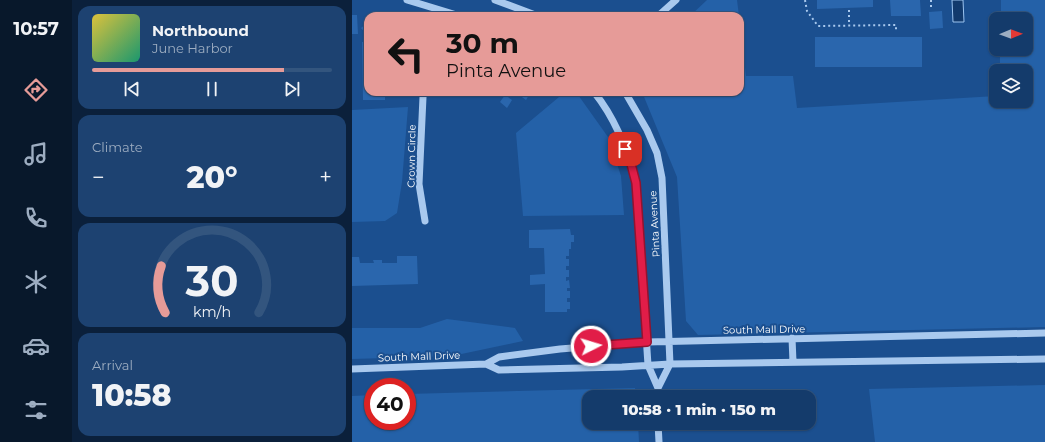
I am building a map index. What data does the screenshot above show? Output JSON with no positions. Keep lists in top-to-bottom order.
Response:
{
  "streets": {
    "street": ["Crown Circle", "Pinta Avenue", "South Mall Drive"]
  },
  "crossings": [
    ["Pinta Avenue", "South Mall Drive"]
  ],
  "north": "right",
  "page": {
    "tabs": "10:57",
    "turn": ["30 m", "Pinta Avenue"],
    "song": ["Northbound", "June Harbor"],
    "tile": [
      "Climate",
      ["Arrival", "10:58"]
    ],
    "heat": ["−", "20°", "+"],
    "limit": "40",
    "trip": "10:58 · 1 min · 150 m",
    "gauge": ["30", "km/h"]
  }
}
